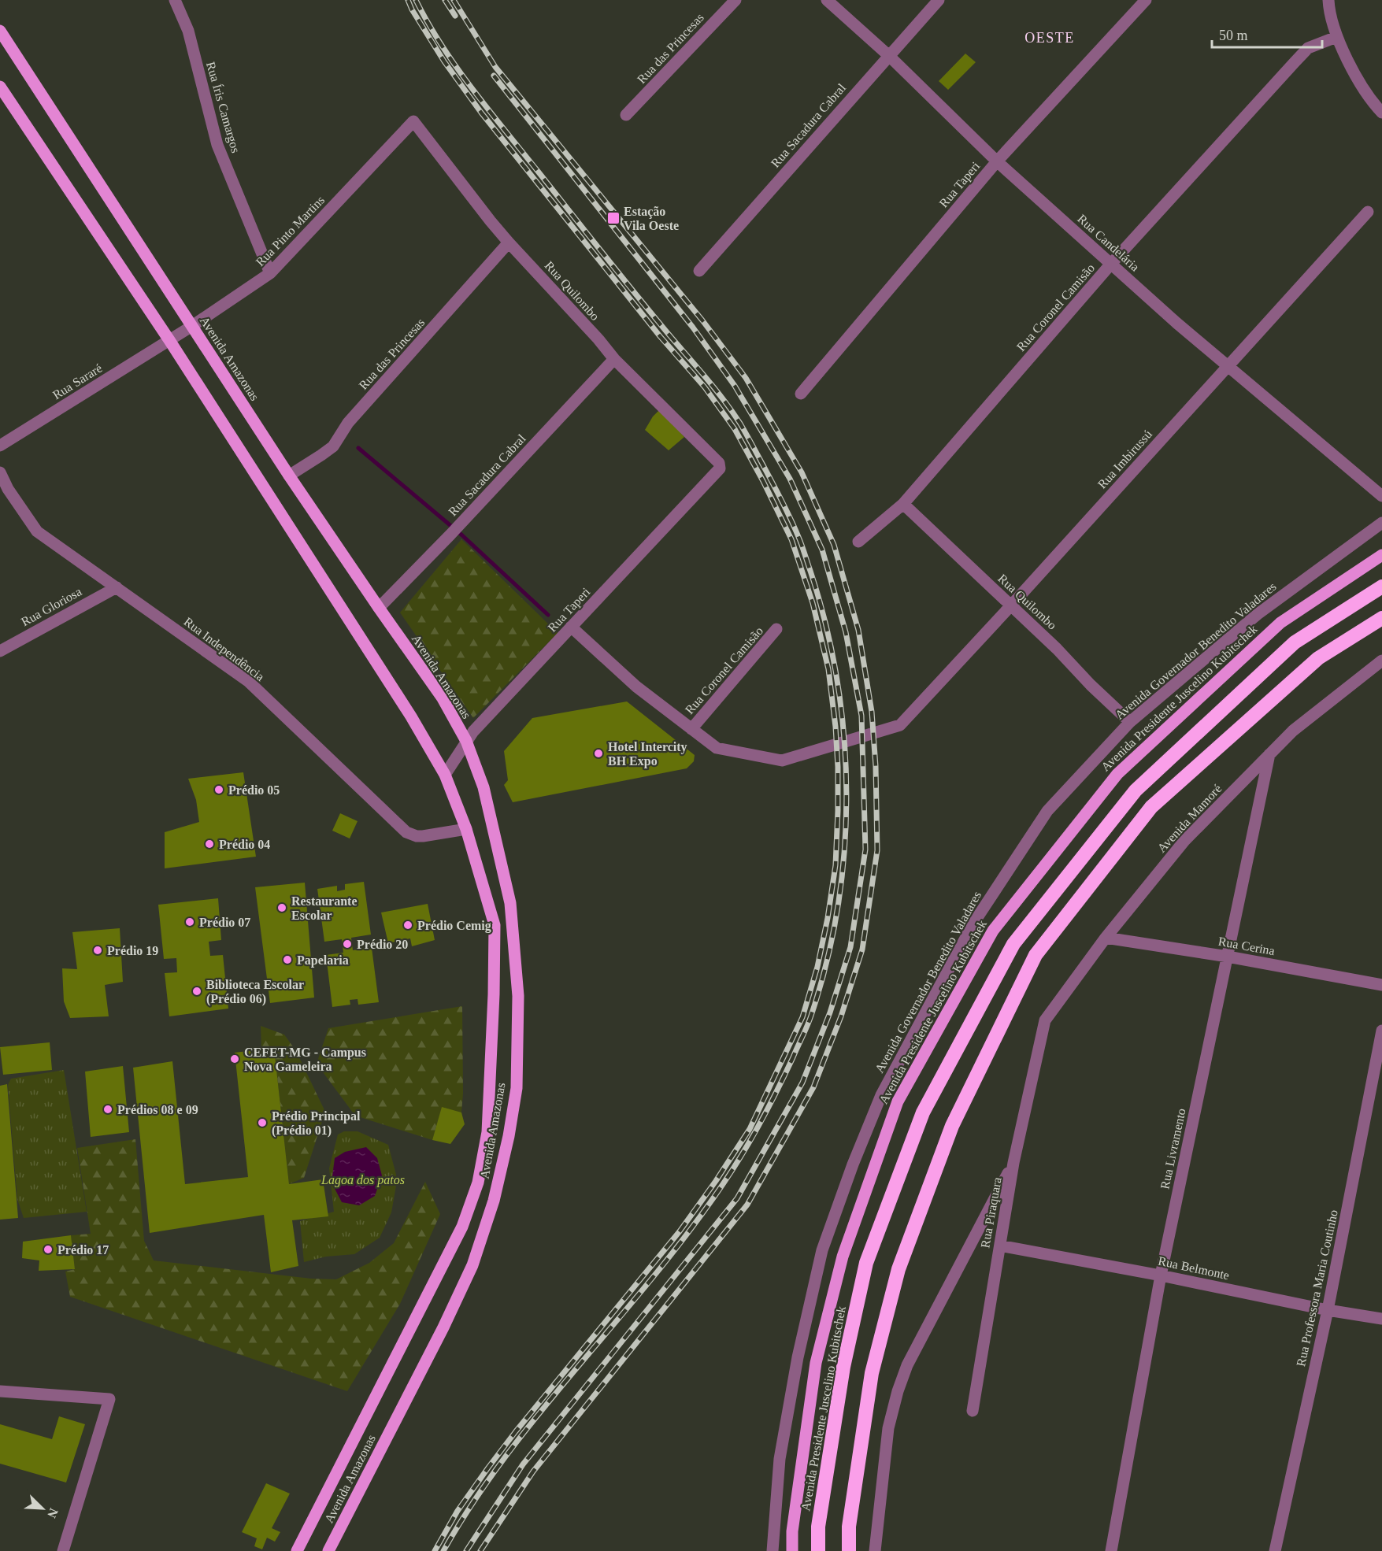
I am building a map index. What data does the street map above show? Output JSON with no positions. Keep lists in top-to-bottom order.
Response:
{
  "streets": {
    "highway": ["Avenida Presidente Juscelino Kubitschek"],
    "main road": ["Avenida Amazonas"],
    "street": [
      "Rua das Princesas",
      "Rua Íris Camargos",
      "Rua Sacadura Cabral",
      "Rua Taperi",
      "Rua Pinto Martins",
      "Rua Candelária",
      "Rua Quilombo",
      "Rua Coronel Camisão",
      "Rua Sararé",
      "Rua Imbirussú",
      "Rua Gloriosa",
      "Rua Independência",
      "Avenida Governador Benedito Valadares",
      "Avenida Mamoré",
      "Rua Cerina",
      "Rua Livramento",
      "Rua Piraquara",
      "Rua Belmonte",
      "Rua Professora Maria Coutinho"
    ]
  },
  "crossings": [
    ["Rua das Princesas", "Rua Quilombo"],
    ["Rua das Princesas", "Avenida Amazonas"],
    ["Rua Íris Camargos", "Rua Pinto Martins"],
    ["Rua Sacadura Cabral", "Rua Candelária"],
    ["Rua Sacadura Cabral", "Rua Quilombo"],
    ["Rua Sacadura Cabral", "Avenida Amazonas"],
    ["Rua Taperi", "Rua Candelária"],
    ["Rua Taperi", "Rua Quilombo"],
    ["Rua Taperi", "Avenida Amazonas"],
    ["Rua Pinto Martins", "Rua Quilombo"],
    ["Rua Pinto Martins", "Avenida Amazonas"],
    ["Rua Pinto Martins", "Rua Sararé"],
    ["Rua Candelária", "Rua Coronel Camisão"],
    ["Rua Candelária", "Rua Imbirussú"],
    ["Rua Quilombo", "Rua Coronel Camisão"],
    ["Rua Quilombo", "Rua Imbirussú"],
    ["Rua Quilombo", "Avenida Governador Benedito Valadares"],
    ["Rua Coronel Camisão", "Rua Imbirussú"],
    ["Avenida Amazonas", "Rua Sararé"],
    ["Avenida Amazonas", "Rua Independência"],
    ["Rua Gloriosa", "Rua Independência"],
    ["Avenida Mamoré", "Rua Cerina"],
    ["Avenida Mamoré", "Rua Livramento"],
    ["Avenida Mamoré", "Rua Piraquara"],
    ["Rua Cerina", "Rua Livramento"],
    ["Rua Livramento", "Rua Belmonte"],
    ["Rua Piraquara", "Rua Belmonte"],
    ["Rua Belmonte", "Rua Professora Maria Coutinho"]
  ],
  "districts": ["OESTE"],
  "parks": ["Lagoa dos patos"],
  "places": {
    "transit": ["Estação Vila Oeste"],
    "other": [
      "Hotel Intercity BH Expo",
      "Prédio 05",
      "Prédio 04",
      "Restaurante Escolar",
      "Prédio 07",
      "Prédio Cemig",
      "Prédio 20",
      "Prédio 19",
      "Papelaria",
      "Biblioteca Escolar (Prédio 06)",
      "CEFET-MG - Campus Nova Gameleira",
      "Prédios 08 e 09",
      "Prédio Principal (Prédio 01)",
      "Prédio 17"
    ]
  },
  "scale_bar": "50 m",
  "north": "bottom right"
}
